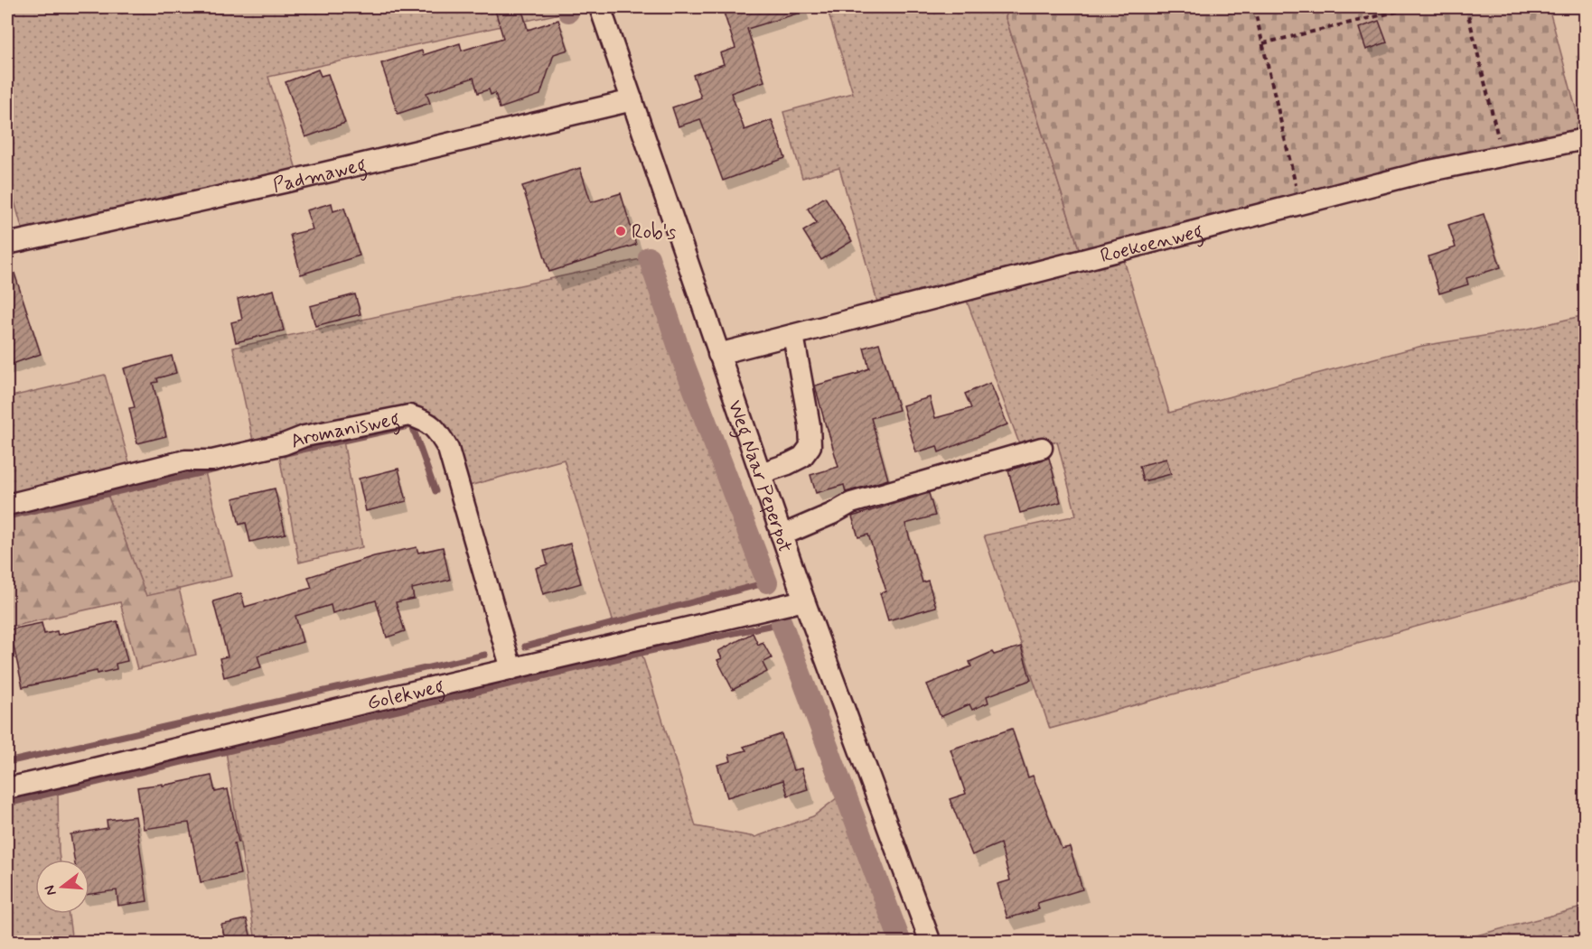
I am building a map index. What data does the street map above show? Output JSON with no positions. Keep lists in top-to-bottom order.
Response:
{
  "streets": {
    "street": [
      "Padmaweg",
      "Roekoenweg",
      "Aromanisweg",
      "Weg Naar Peperpot",
      "Golekweg"
    ]
  },
  "crossings": [
    ["Padmaweg", "Weg Naar Peperpot"],
    ["Roekoenweg", "Weg Naar Peperpot"],
    ["Aromanisweg", "Golekweg"],
    ["Weg Naar Peperpot", "Golekweg"]
  ],
  "places": ["Rob's"],
  "north": "left"
}
